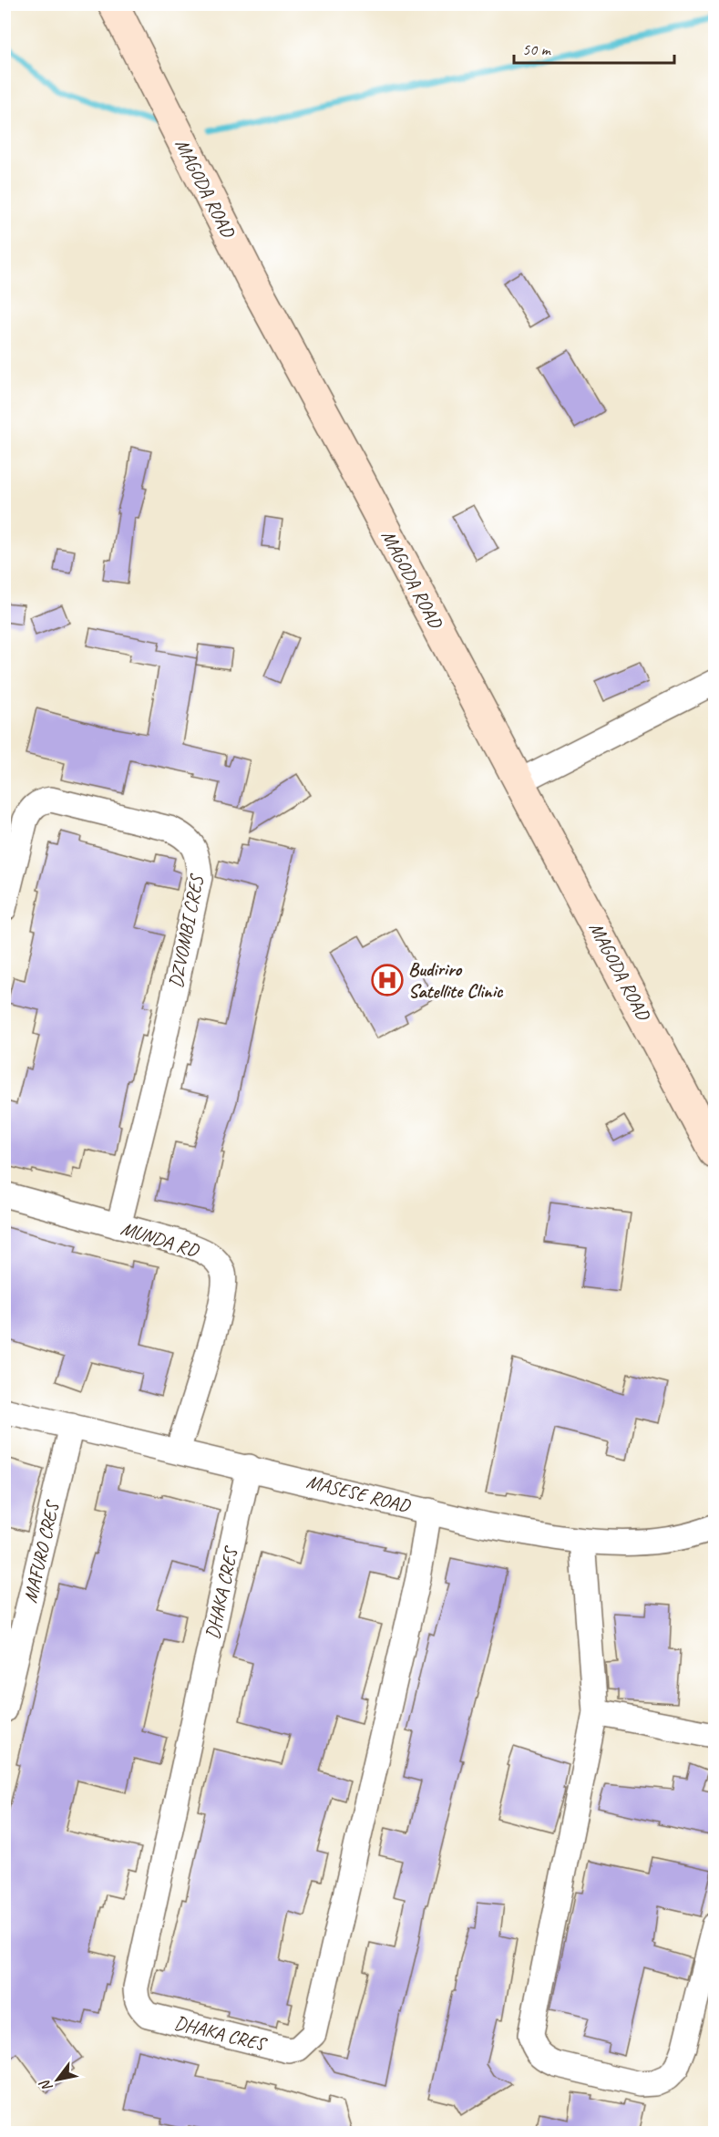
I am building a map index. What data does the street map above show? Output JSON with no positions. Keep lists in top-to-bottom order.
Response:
{
  "streets": {
    "street": [
      "MAGODA ROAD",
      "DZVOMBI CRES",
      "MUNDA RD",
      "MASESE ROAD",
      "MAFURO CRES",
      "DHAKA CRES"
    ]
  },
  "crossings": [
    ["DZVOMBI CRES", "MUNDA RD"],
    ["MUNDA RD", "MASESE ROAD"],
    ["MASESE ROAD", "MAFURO CRES"],
    ["MASESE ROAD", "DHAKA CRES"]
  ],
  "places": {
    "hospital": ["Budiriro Satellite Clinic"]
  },
  "scale_bar": "50 m",
  "north": "bottom left"
}
